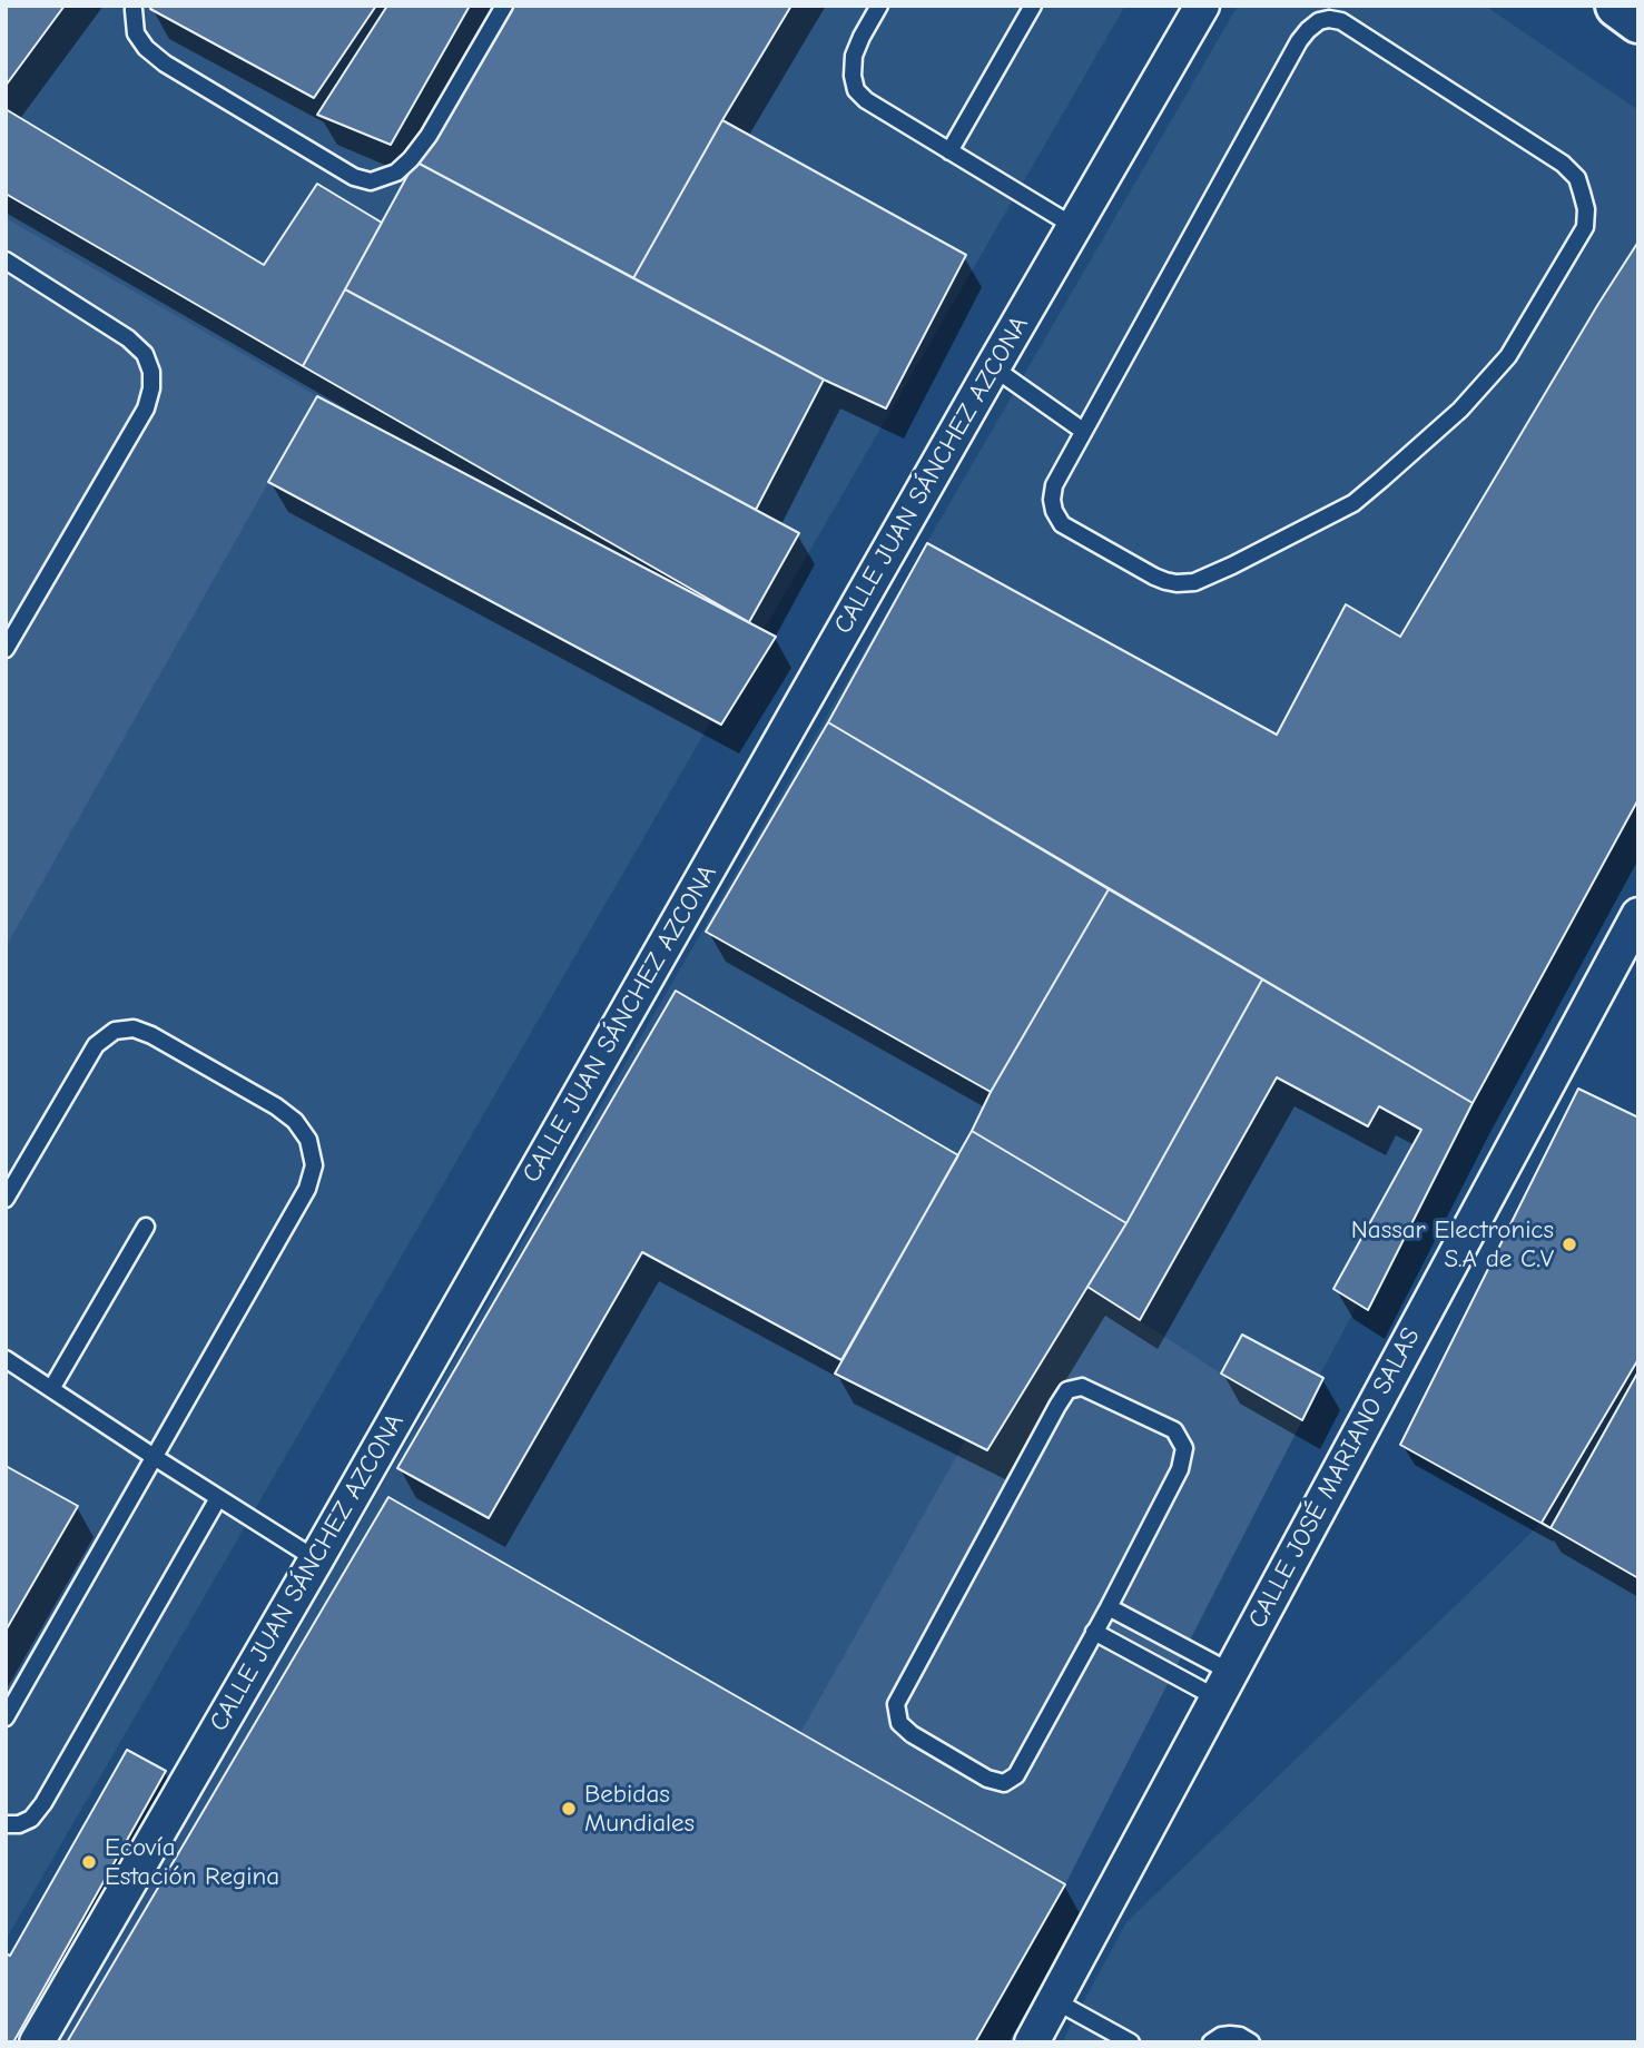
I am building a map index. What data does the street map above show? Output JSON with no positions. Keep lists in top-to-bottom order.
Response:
{
  "streets": {
    "street": ["CALLE JUAN SÁNCHEZ AZCONA", "CALLE JOSÉ MARIANO SALAS"]
  },
  "places": ["Nassar Electronics S.A de C.V", "Bebidas Mundiales", "Ecovía Estación Regina"]
}
